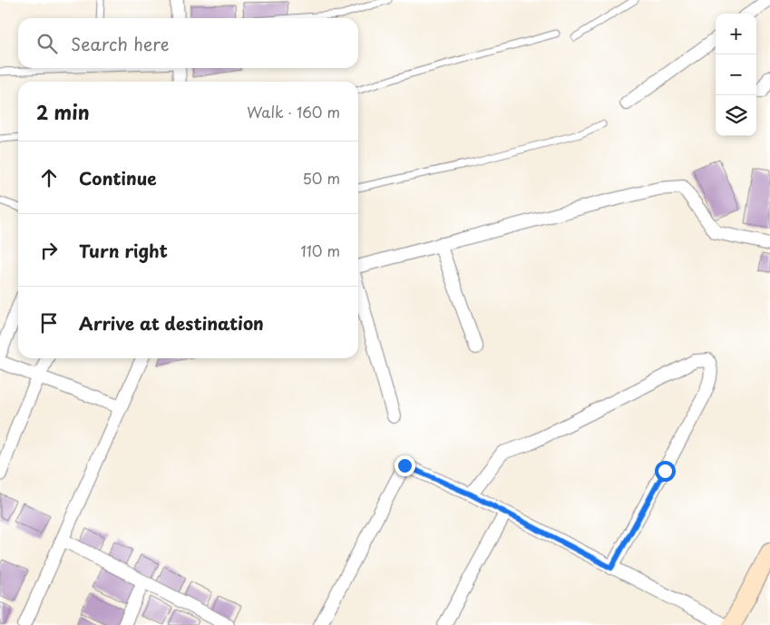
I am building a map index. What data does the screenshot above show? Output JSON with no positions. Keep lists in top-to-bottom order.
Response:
{
  "page": {
    "map_buttons": ["+", "−"],
    "search": "Search here",
    "heading": ["2 min", "Walk · 160 m"],
    "list": [
      ["Continue", "50 m"],
      ["Turn right", "110 m"],
      "Arrive at destination"
    ]
  }
}
